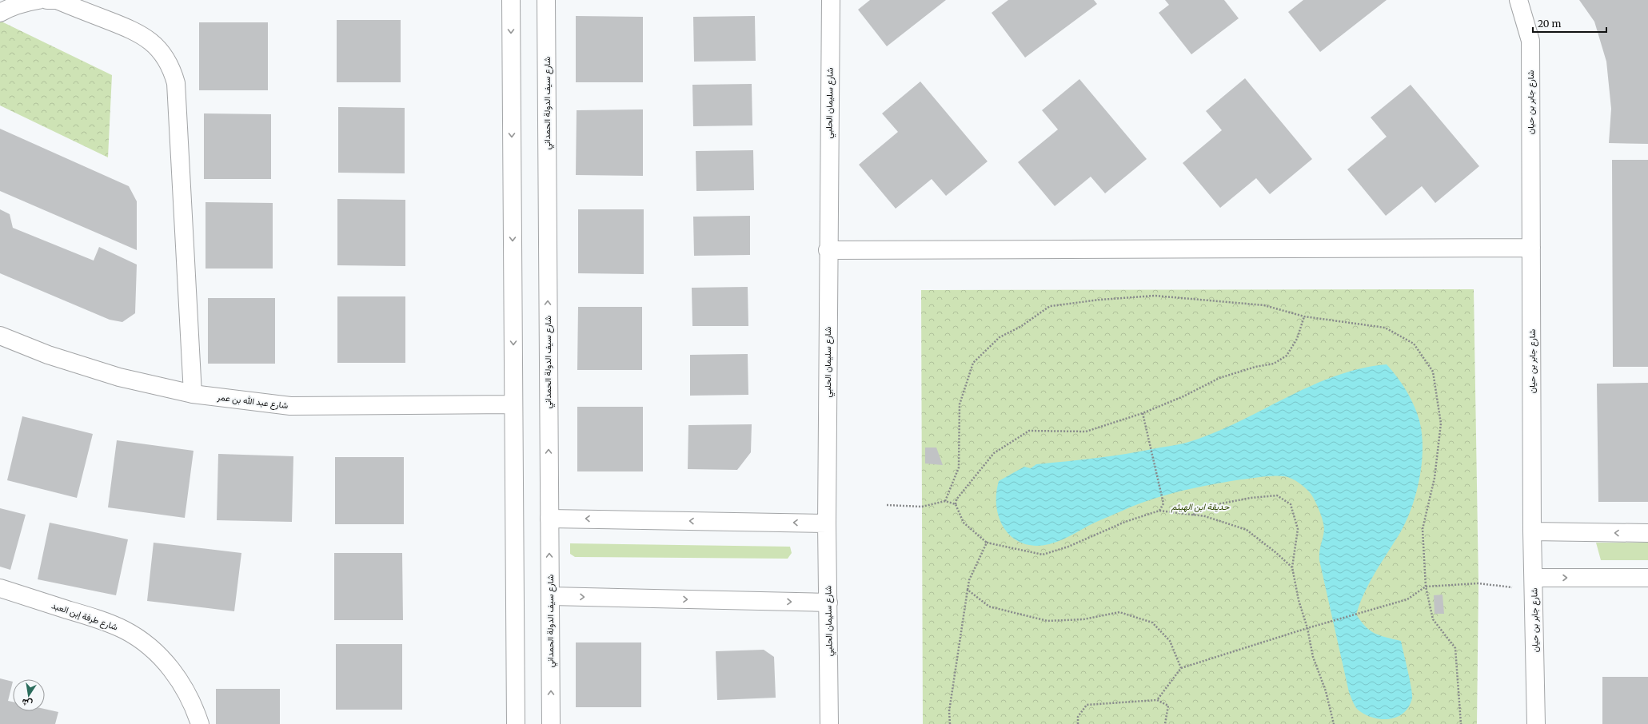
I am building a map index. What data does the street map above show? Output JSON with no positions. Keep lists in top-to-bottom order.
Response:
{
  "streets": {
    "street": [
      "شارع جابر بن حيان",
      "شارع سيف الدولة الحمداني",
      "شارع سليمان الحلبي",
      "شارع عبد الله بن عمر",
      "شارع طرفة إبن العبد"
    ]
  },
  "parks": ["حديقة ابن الهيثم"],
  "scale_bar": "20 m",
  "north": "bottom"
}
